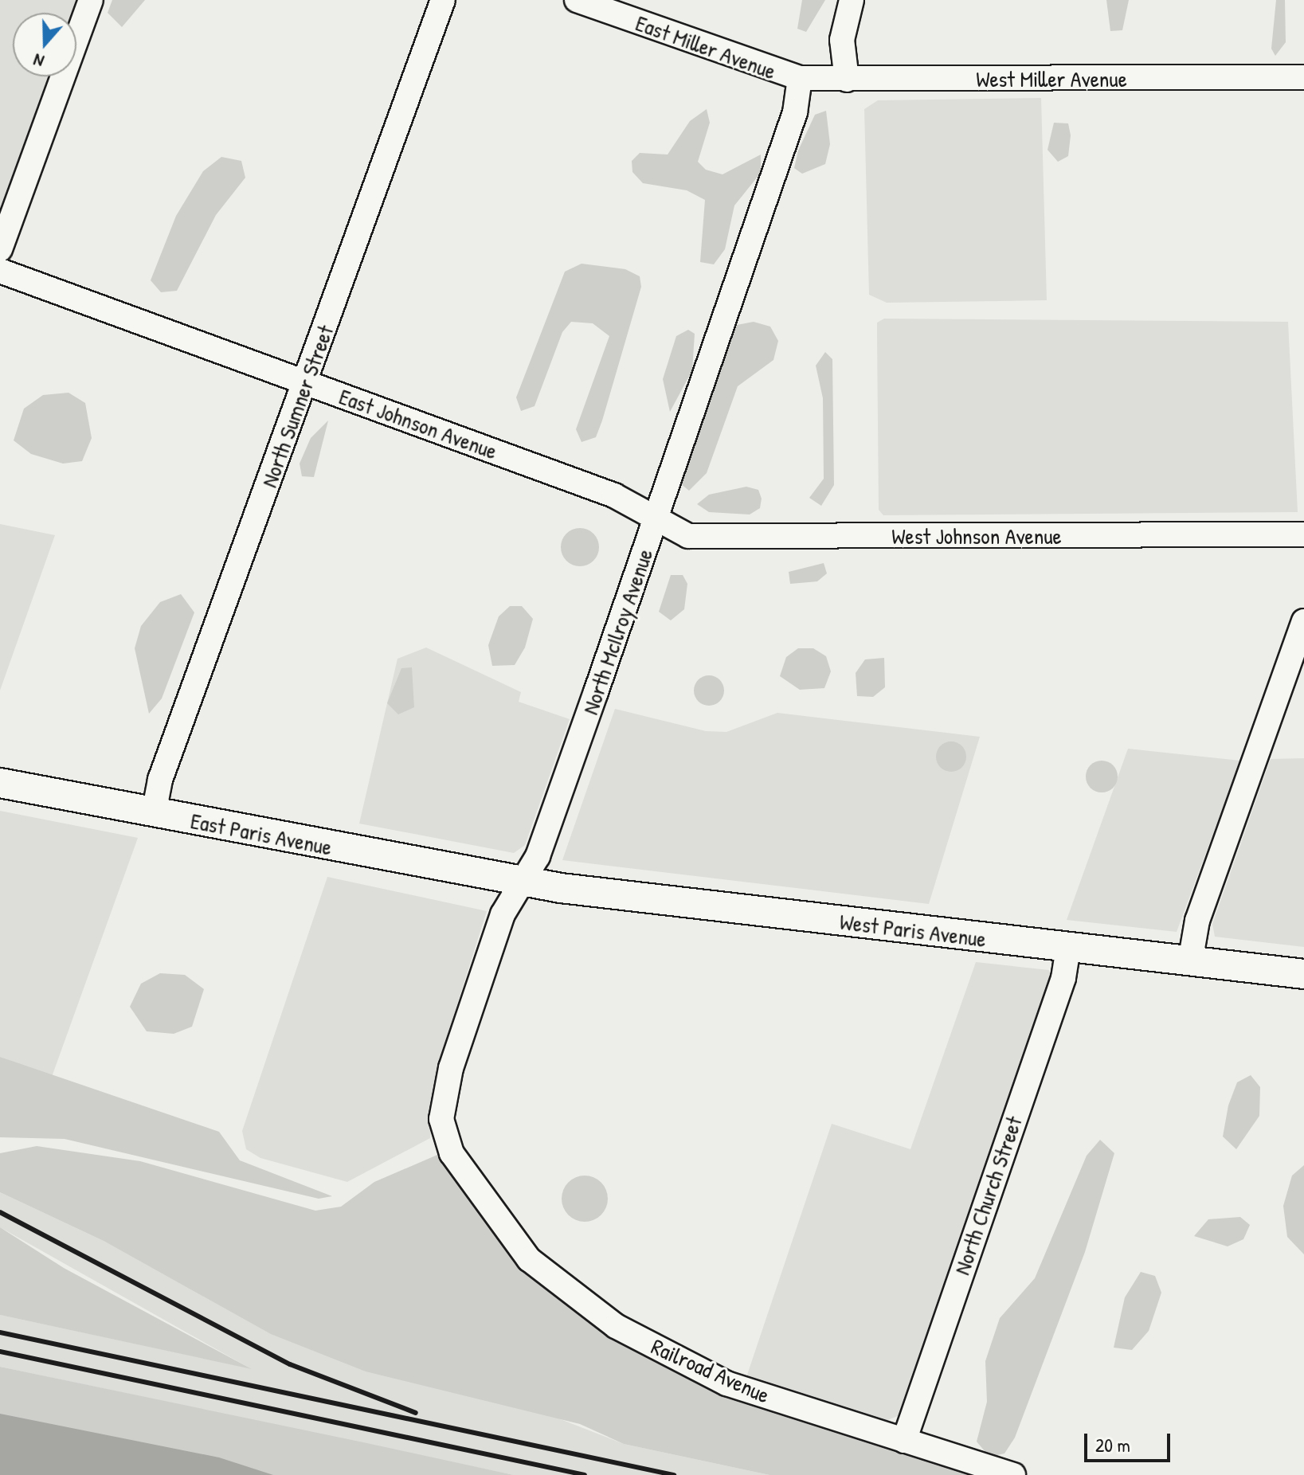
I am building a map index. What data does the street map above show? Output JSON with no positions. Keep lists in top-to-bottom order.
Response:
{
  "streets": {
    "street": [
      "East Miller Avenue",
      "West Miller Avenue",
      "North Sumner Street",
      "East Johnson Avenue",
      "West Johnson Avenue",
      "North McIlroy Avenue",
      "East Paris Avenue",
      "West Paris Avenue",
      "North Church Street",
      "Railroad Avenue"
    ]
  },
  "crossings": [
    ["East Miller Avenue", "West Miller Avenue"],
    ["East Miller Avenue", "North McIlroy Avenue"],
    ["West Miller Avenue", "North McIlroy Avenue"],
    ["North Sumner Street", "East Johnson Avenue"],
    ["North Sumner Street", "East Paris Avenue"],
    ["East Johnson Avenue", "West Johnson Avenue"],
    ["East Johnson Avenue", "North McIlroy Avenue"],
    ["West Johnson Avenue", "North McIlroy Avenue"],
    ["North McIlroy Avenue", "East Paris Avenue"],
    ["North McIlroy Avenue", "West Paris Avenue"],
    ["North McIlroy Avenue", "Railroad Avenue"],
    ["East Paris Avenue", "West Paris Avenue"],
    ["West Paris Avenue", "North Church Street"],
    ["North Church Street", "Railroad Avenue"]
  ],
  "scale_bar": "20 m",
  "north": "bottom"
}
